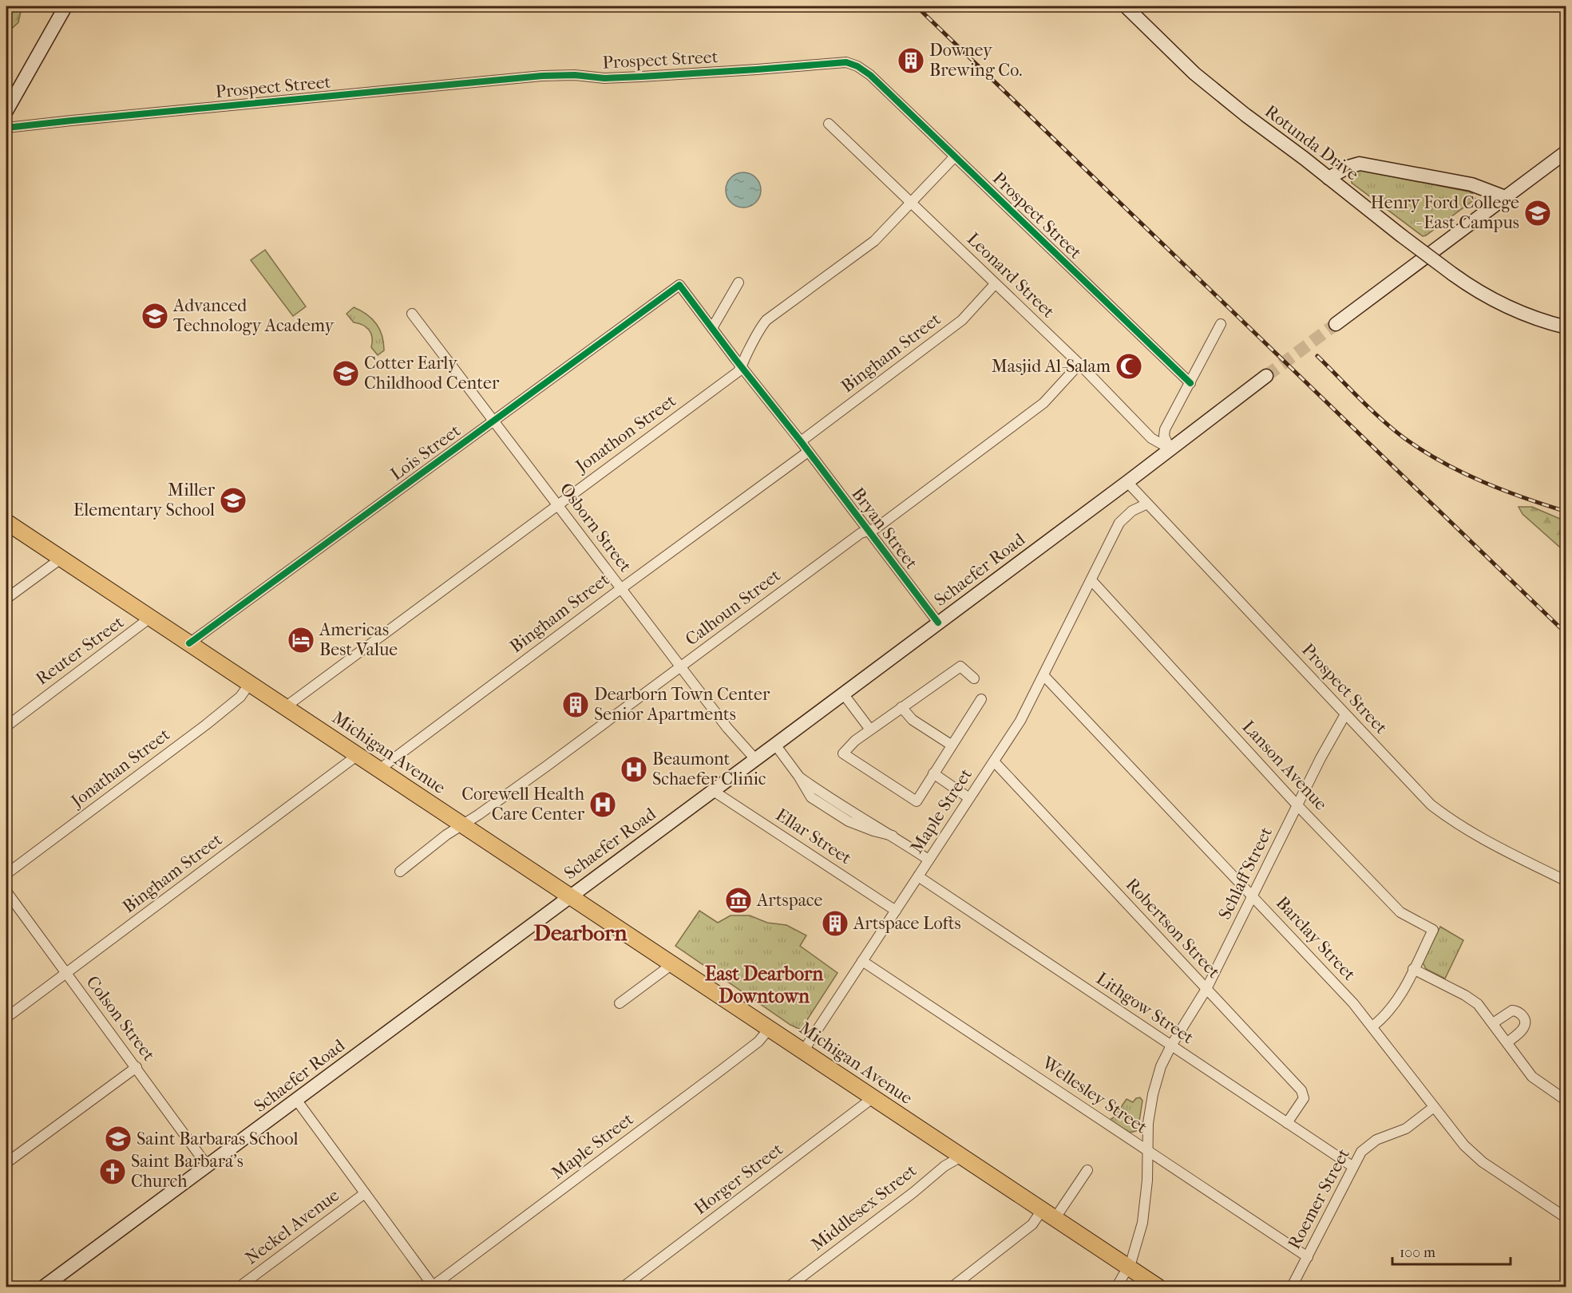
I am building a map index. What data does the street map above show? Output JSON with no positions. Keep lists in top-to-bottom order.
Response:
{
  "streets": {
    "main road": ["Rotunda Drive", "Schaefer Road", "Michigan Avenue"],
    "street": [
      "Prospect Street",
      "Leonard Street",
      "Bingham Street",
      "Jonathon Street",
      "Lois Street",
      "Osborn Street",
      "Bryan Street",
      "Calhoun Street",
      "Reuter Street",
      "Lanson Avenue",
      "Jonathan Street",
      "Maple Street",
      "Ellar Street",
      "Schlaff Street",
      "Robertson Street",
      "Barclay Street",
      "Lithgow Street",
      "Colson Street",
      "Wellesley Street",
      "Horger Street",
      "Roemer Street",
      "Middlesex Street",
      "Neckel Avenue"
    ]
  },
  "crossings": [
    ["Prospect Street", "Jonathon Street"],
    ["Prospect Street", "Schaefer Road"],
    ["Prospect Street", "Maple Street"],
    ["Prospect Street", "Schlaff Street"],
    ["Leonard Street", "Bingham Street"],
    ["Leonard Street", "Jonathon Street"],
    ["Leonard Street", "Schaefer Road"],
    ["Leonard Street", "Calhoun Street"],
    ["Bingham Street", "Osborn Street"],
    ["Bingham Street", "Bryan Street"],
    ["Bingham Street", "Michigan Avenue"],
    ["Bingham Street", "Colson Street"],
    ["Jonathon Street", "Osborn Street"],
    ["Jonathon Street", "Michigan Avenue"],
    ["Lois Street", "Osborn Street"],
    ["Lois Street", "Michigan Avenue"],
    ["Osborn Street", "Schaefer Road"],
    ["Osborn Street", "Calhoun Street"],
    ["Bryan Street", "Schaefer Road"],
    ["Bryan Street", "Calhoun Street"],
    ["Schaefer Road", "Michigan Avenue"],
    ["Schaefer Road", "Ellar Street"],
    ["Schaefer Road", "Colson Street"],
    ["Calhoun Street", "Michigan Avenue"],
    ["Reuter Street", "Michigan Avenue"],
    ["Michigan Avenue", "Jonathan Street"],
    ["Michigan Avenue", "Maple Street"],
    ["Michigan Avenue", "Horger Street"],
    ["Michigan Avenue", "Middlesex Street"],
    ["Lanson Avenue", "Maple Street"],
    ["Lanson Avenue", "Schlaff Street"],
    ["Lanson Avenue", "Barclay Street"],
    ["Maple Street", "Ellar Street"],
    ["Maple Street", "Robertson Street"],
    ["Maple Street", "Barclay Street"],
    ["Maple Street", "Lithgow Street"],
    ["Maple Street", "Wellesley Street"],
    ["Schlaff Street", "Robertson Street"],
    ["Schlaff Street", "Barclay Street"],
    ["Schlaff Street", "Lithgow Street"],
    ["Schlaff Street", "Wellesley Street"],
    ["Robertson Street", "Lithgow Street"],
    ["Barclay Street", "Roemer Street"],
    ["Lithgow Street", "Roemer Street"],
    ["Wellesley Street", "Roemer Street"]
  ],
  "districts": ["Dearborn", "East Dearborn Downtown"],
  "places": {
    "building": ["Downey Brewing Co.", "Dearborn Town Center Senior Apartments", "Artspace Lofts"],
    "school or university": [
      "Henry Ford College - East Campus",
      "Advanced Technology Academy",
      "Cotter Early Childhood Center",
      "Miller Elementary School",
      "Saint Barbaras School"
    ],
    "mosque": ["Masjid Al-Salam"],
    "hotel": ["Americas Best Value"],
    "hospital": ["Beaumont Schaefer Clinic", "Corewell Health Care Center"],
    "museum": ["Artspace"],
    "church": ["Saint Barbara's Church"]
  },
  "scale_bar": "100 m"
}
